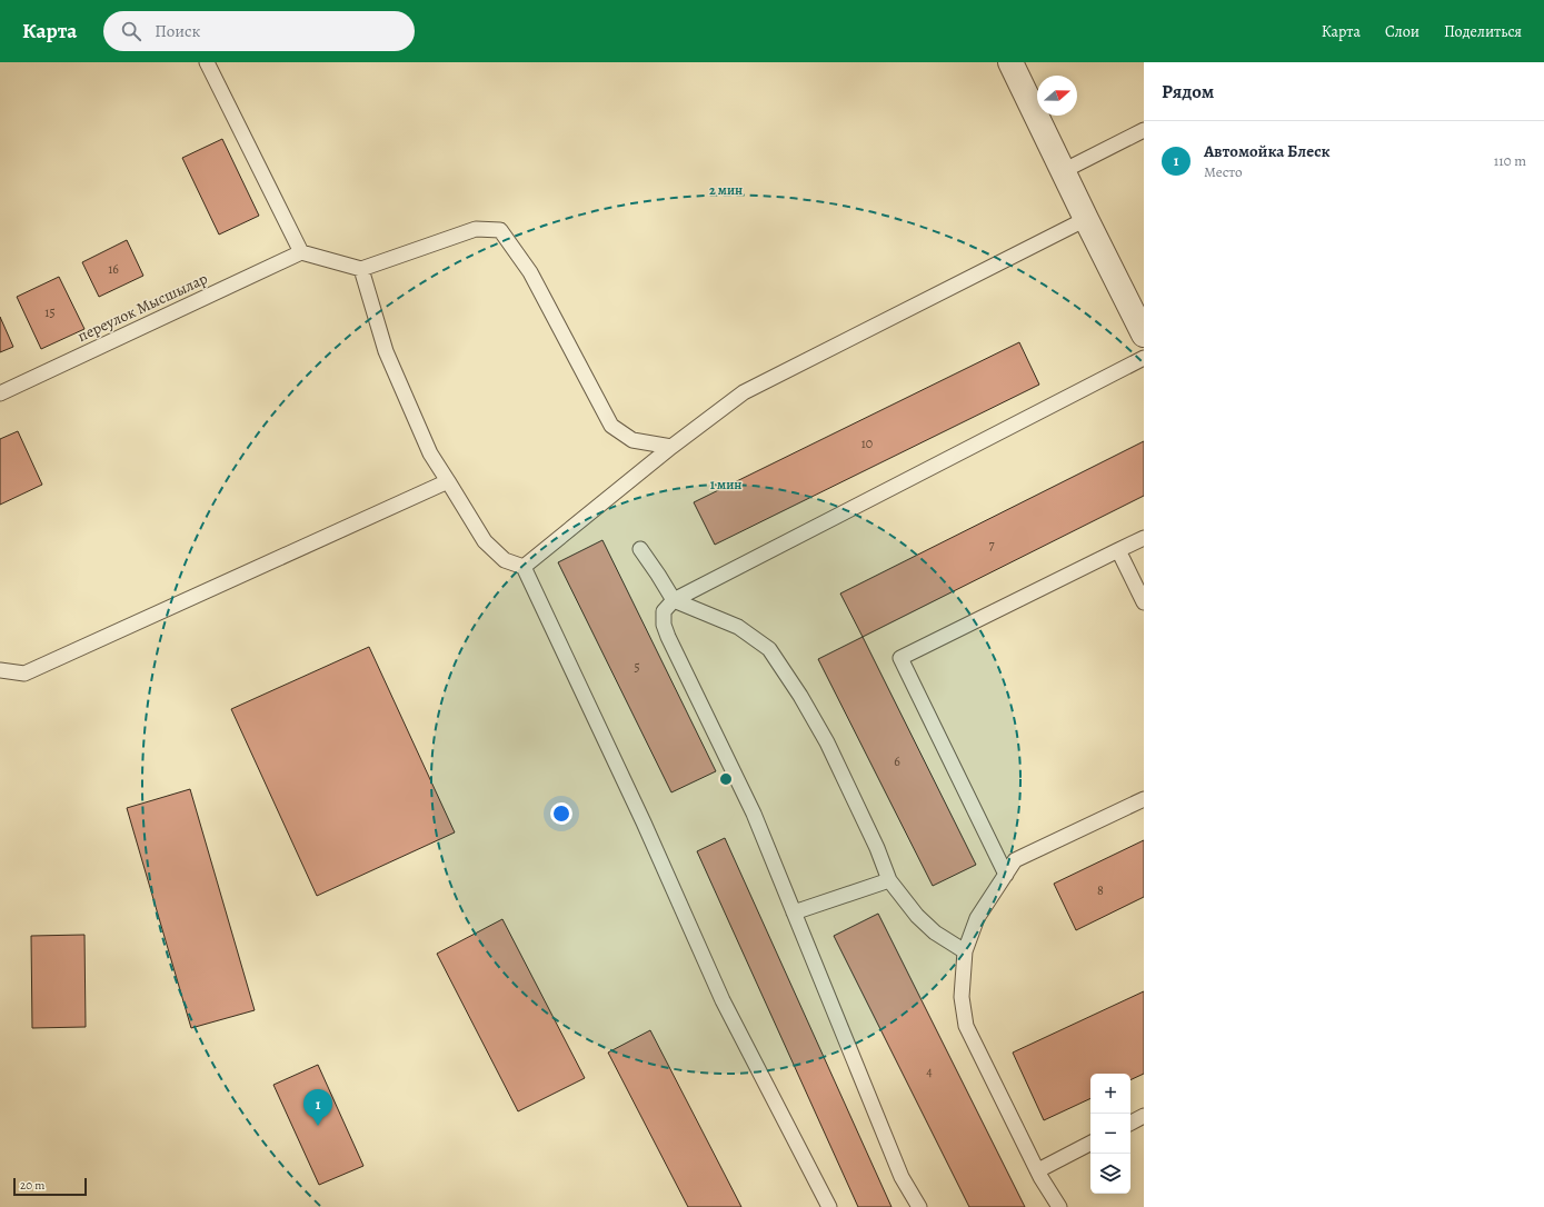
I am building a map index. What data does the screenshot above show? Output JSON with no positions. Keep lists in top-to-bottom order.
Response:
{
  "streets": {
    "lane": ["переулок Мысшылар"]
  },
  "house_numbers": [
    "16",
    "15",
    "10",
    "7",
    "5",
    "6",
    "8",
    "4"
  ],
  "scale_bar": "20 m",
  "north": "right",
  "page": {
    "header": "Карта",
    "search": "Поиск",
    "nav": ["Карта", "Слои", "Поделиться"],
    "heading": "Рядом",
    "list": [
      {
        "mark": "1",
        "name": "Автомойка Блеск",
        "note": "Место",
        "value": "110 m"
      }
    ],
    "map_buttons": ["+", "−"],
    "pins": "1",
    "scale": "20 m"
  },
  "rings": ["2 мин", "1 мин"]
}
